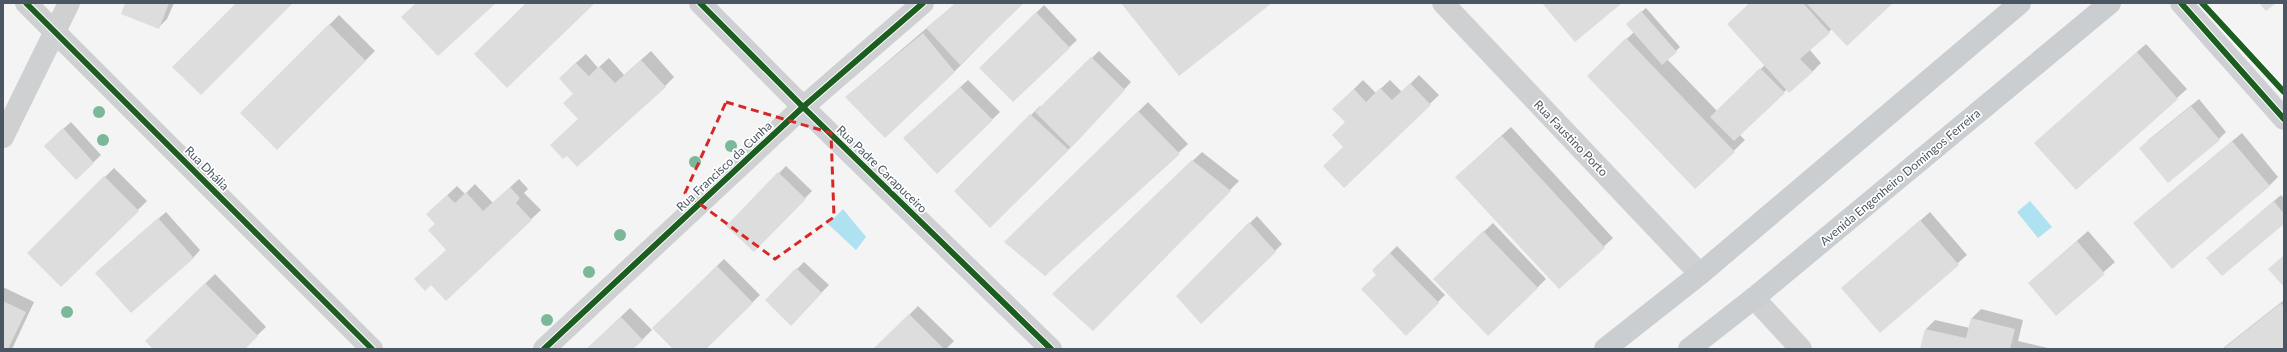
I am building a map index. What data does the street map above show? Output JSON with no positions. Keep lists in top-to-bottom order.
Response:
{
  "streets": {
    "main road": ["Avenida Engenheiro Domingos Ferreira"],
    "street": [
      "Rua Faustino Porto",
      "Rua Francisco da Cunha",
      "Rua Dhália",
      "Rua Padre Carapuceiro"
    ]
  },
  "crossings": [
    ["Rua Francisco da Cunha", "Rua Padre Carapuceiro"]
  ]
}
